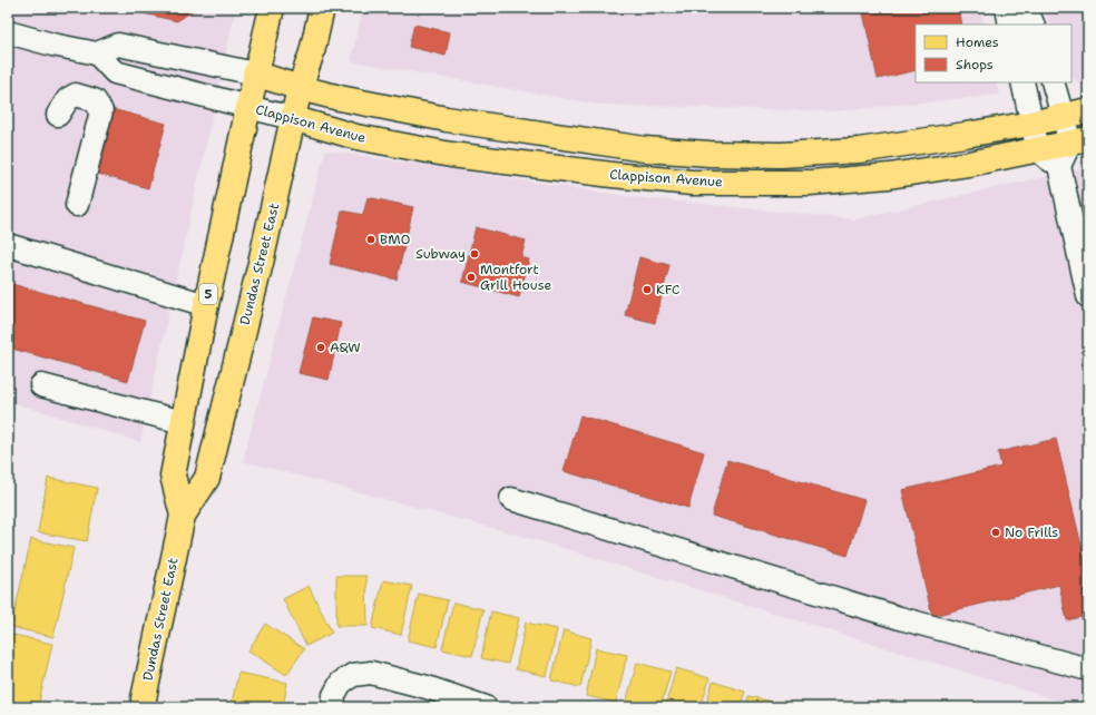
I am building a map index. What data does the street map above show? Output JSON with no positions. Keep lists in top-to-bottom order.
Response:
{
  "streets": {
    "main road": ["Clappison Avenue", "Dundas Street East", "5"]
  },
  "crossings": [
    ["Clappison Avenue", "Dundas Street East"]
  ],
  "places": [
    "BMO",
    "Subway",
    "Montfort Grill House",
    "KFC",
    "A&W",
    "No Frills"
  ],
  "legend": ["Homes", "Shops"]
}
